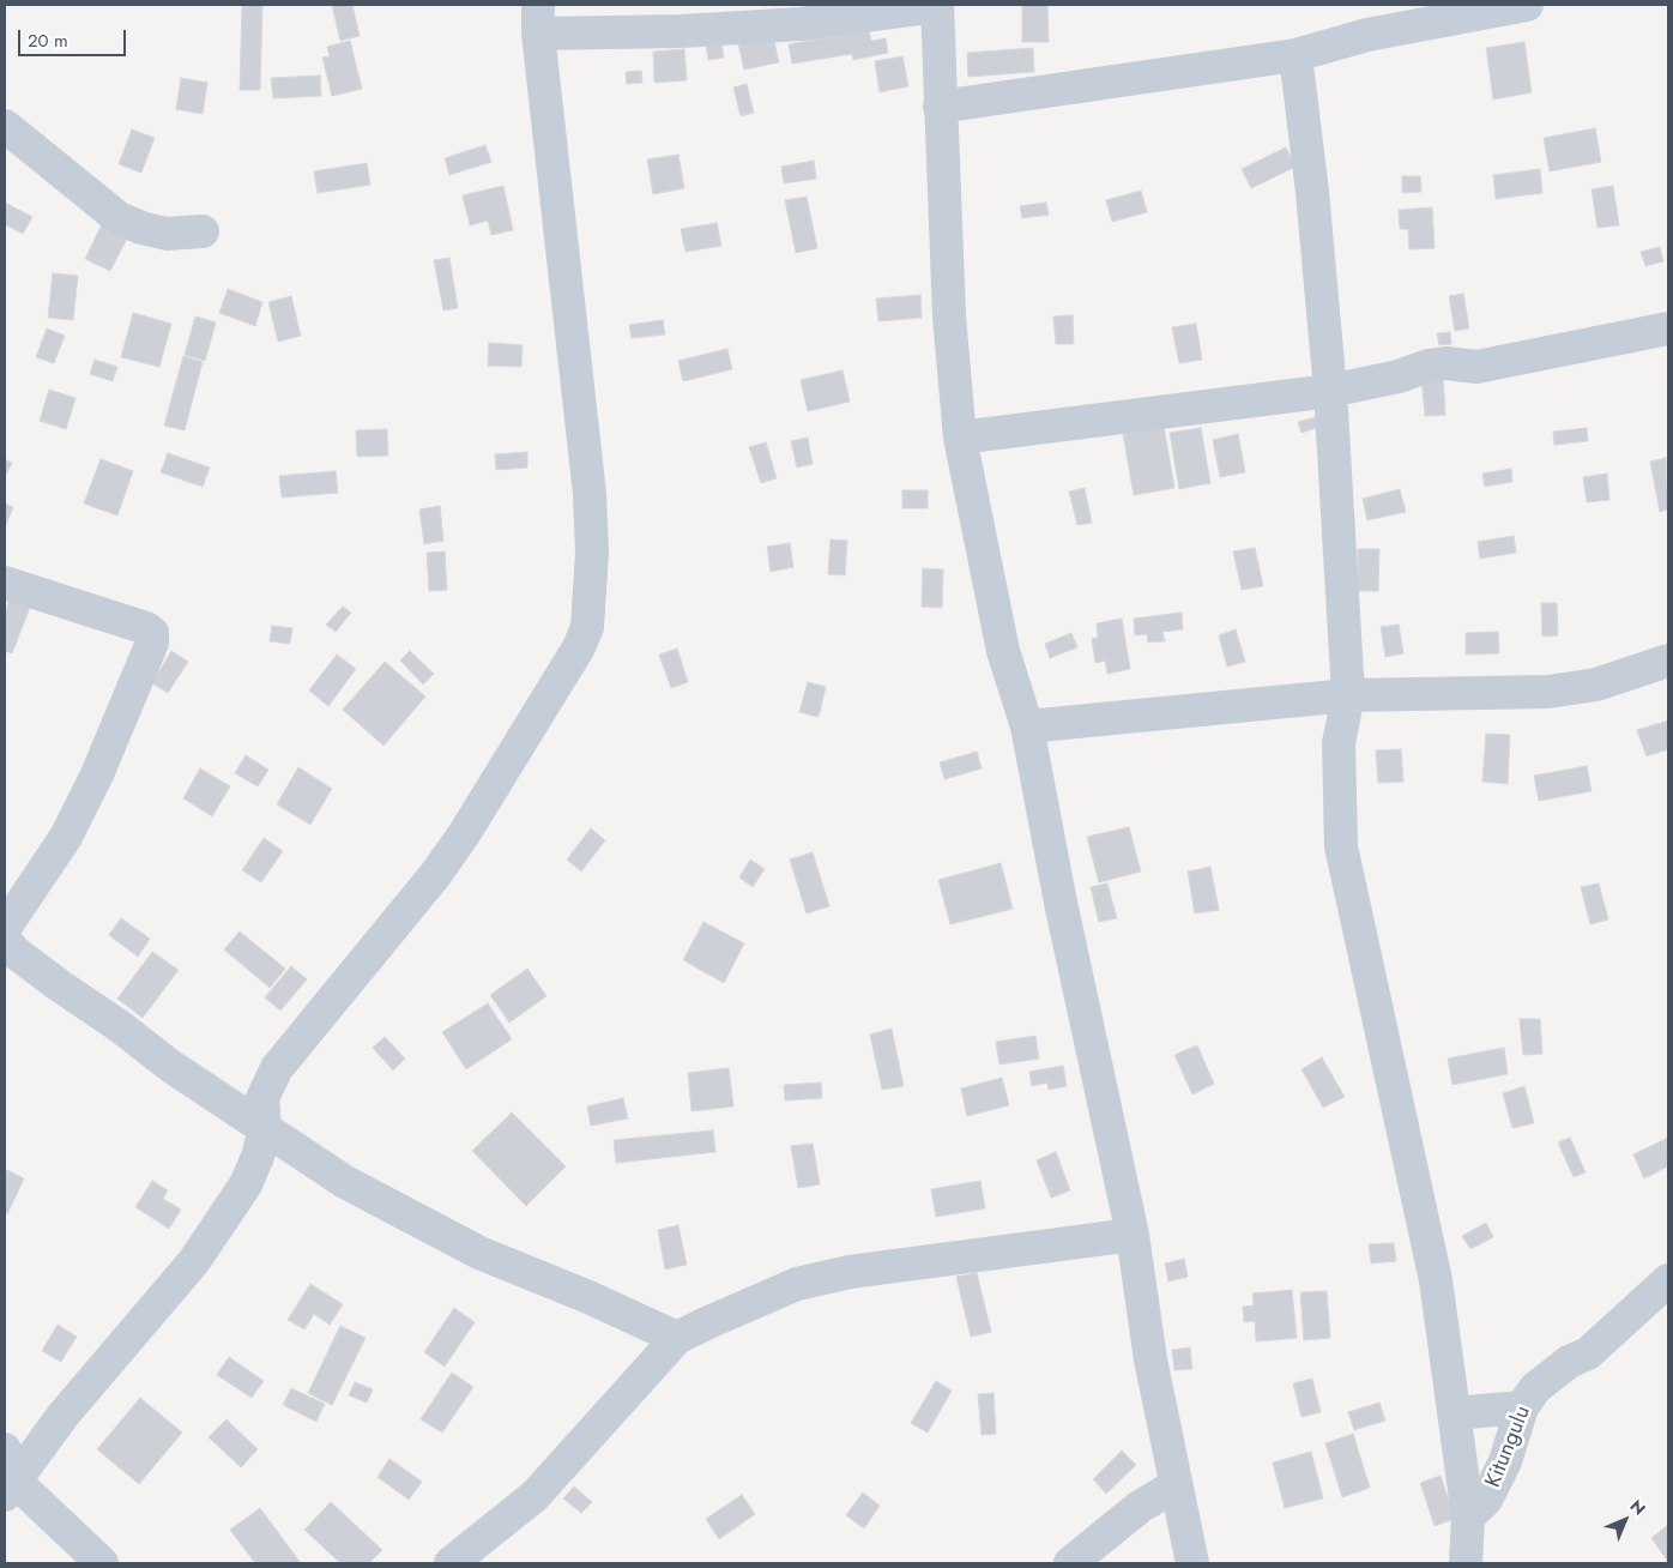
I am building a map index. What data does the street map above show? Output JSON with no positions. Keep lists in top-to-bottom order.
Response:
{
  "streets": {
    "street": ["Kitungulu"]
  },
  "scale_bar": "20 m",
  "north": "top right"
}
